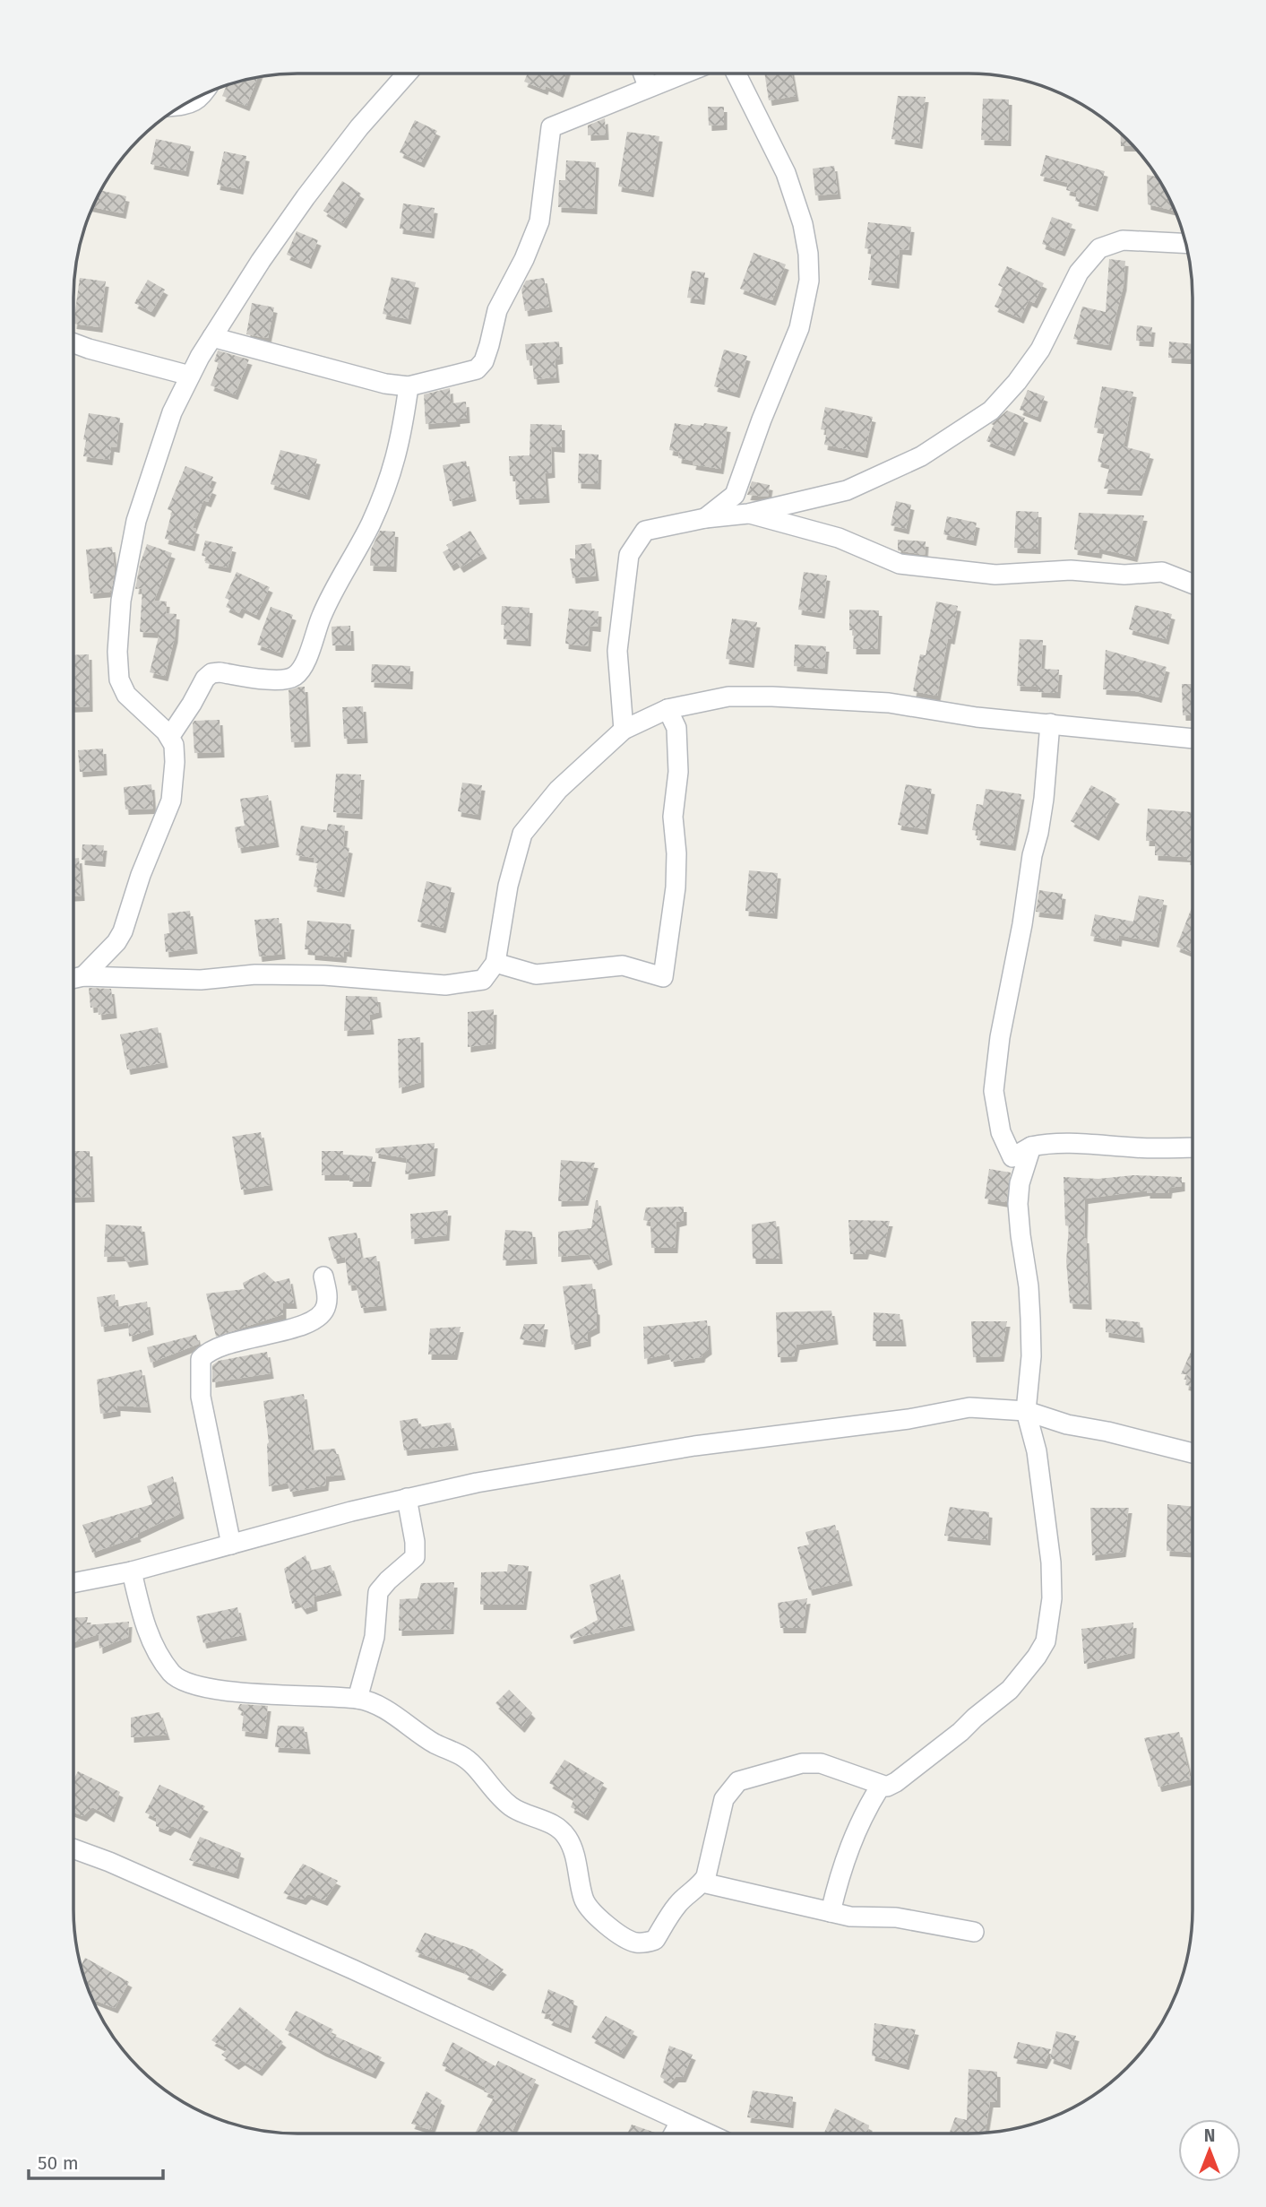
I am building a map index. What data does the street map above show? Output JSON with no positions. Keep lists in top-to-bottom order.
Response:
{
  "scale_bar": "50 m",
  "north": "top"
}
